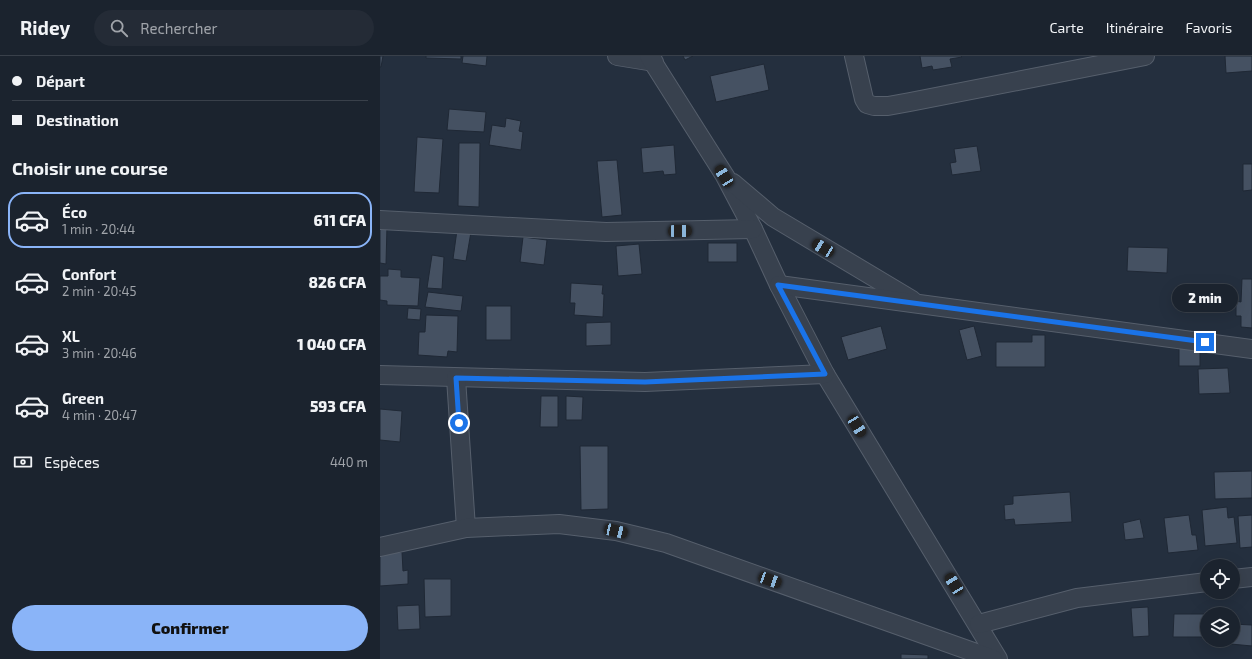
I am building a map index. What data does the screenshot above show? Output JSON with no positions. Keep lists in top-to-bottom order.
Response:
{
  "page": {
    "header": "Ridey",
    "search": "Rechercher",
    "nav": ["Carte", "Itinéraire", "Favoris"],
    "banner": ["Départ", "Destination"],
    "heading": "Choisir une course",
    "list": [
      {
        "name": "Éco",
        "note": "1 min · 20:44",
        "value": "611 CFA"
      },
      {
        "name": "Confort",
        "note": "2 min · 20:45",
        "value": "826 CFA"
      },
      {
        "name": "XL",
        "note": "3 min · 20:46",
        "value": "1 040 CFA"
      },
      {
        "name": "Green",
        "note": "4 min · 20:47",
        "value": "593 CFA"
      }
    ],
    "bubble": "2 min",
    "pay": ["Espèces", "440 m"],
    "buttons": "Confirmer"
  }
}
